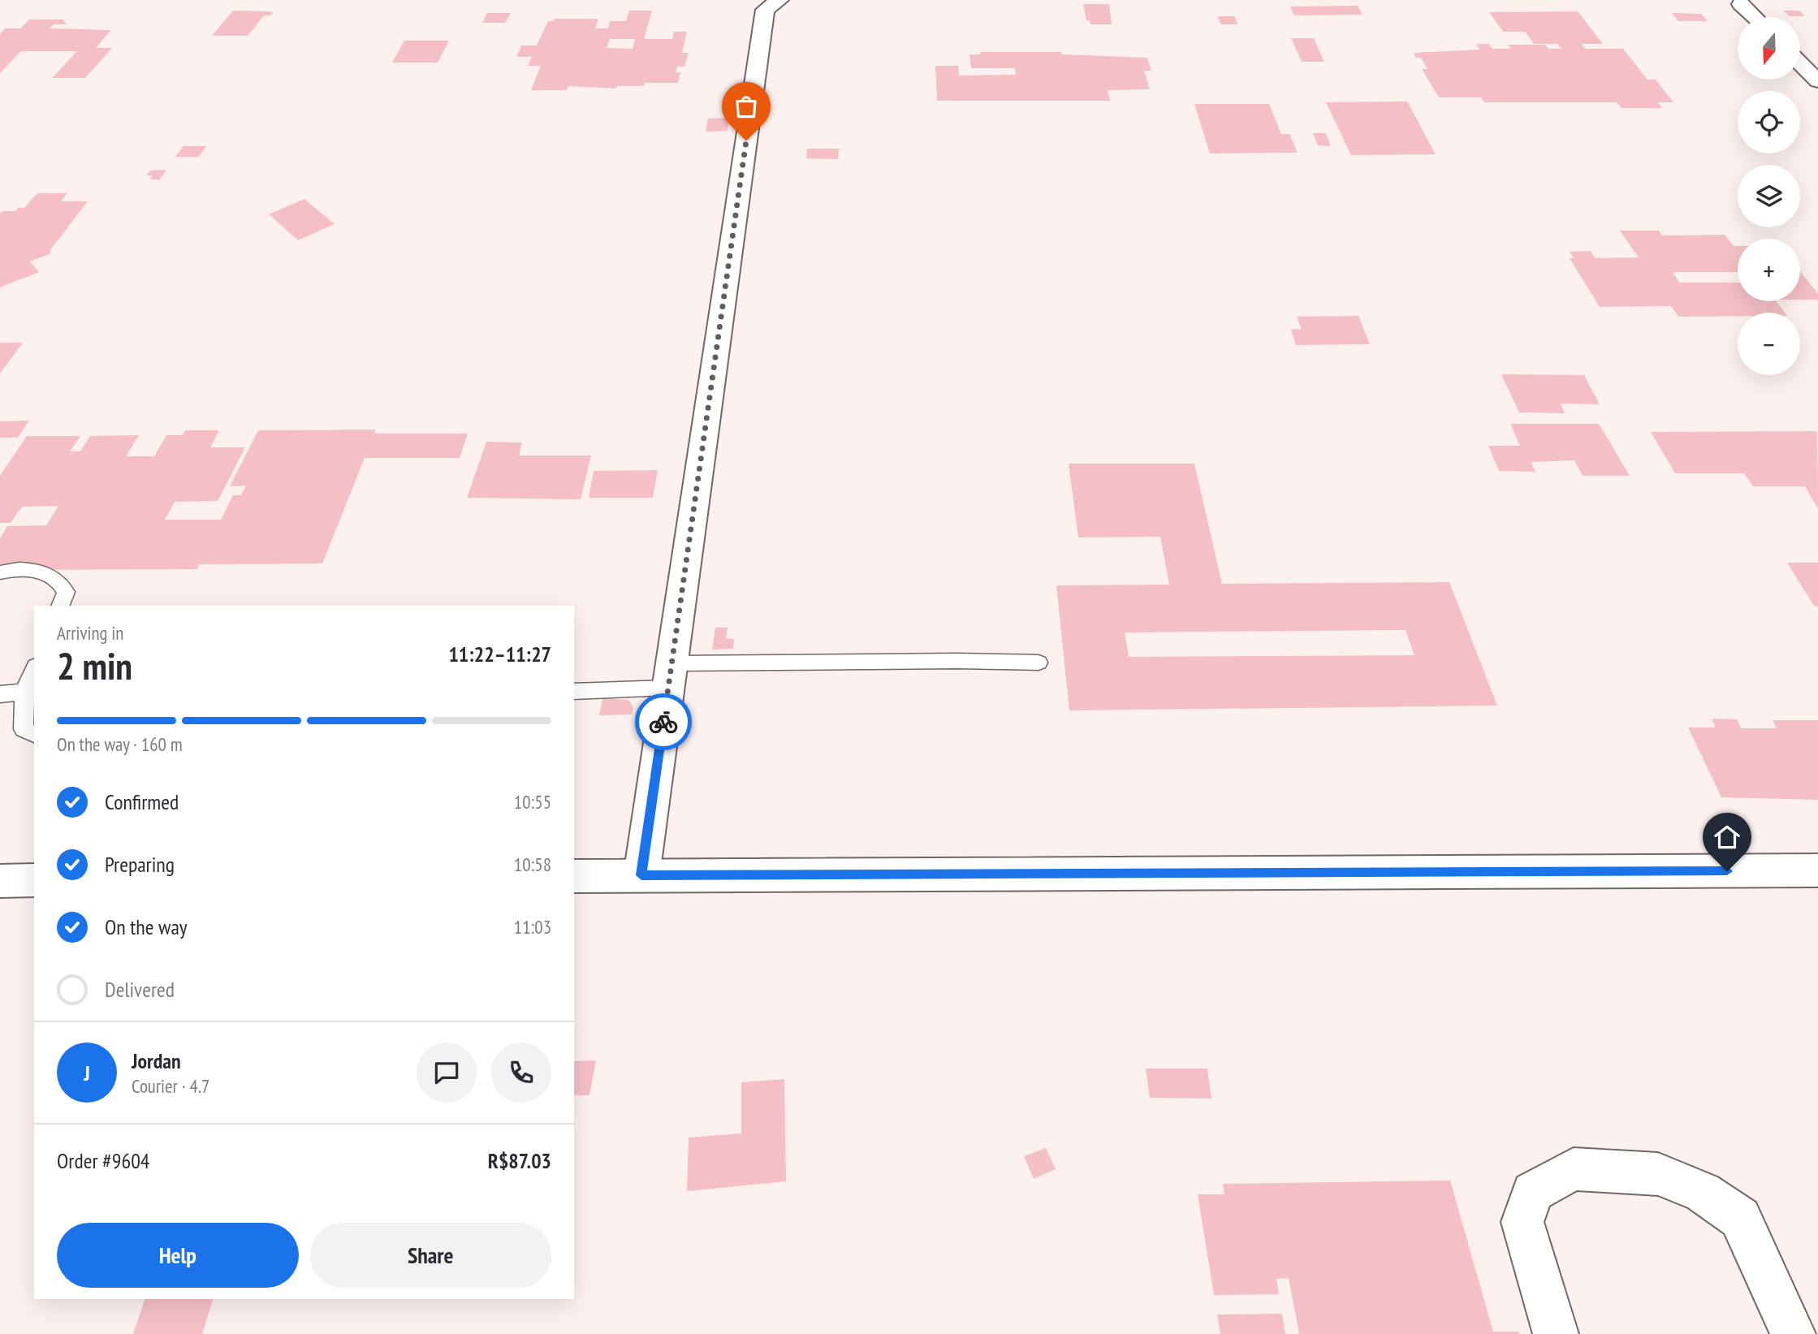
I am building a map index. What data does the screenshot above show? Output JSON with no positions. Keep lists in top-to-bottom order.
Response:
{
  "north": "bottom",
  "page": {
    "map_buttons": ["+", "−"],
    "heading": ["2 min", "Arriving in", "11:22–11:27"],
    "panel": [
      "Jordan",
      "Courier · 4.7",
      "Order #9604",
      "R$87.03"
    ],
    "bar": "On the way · 160 m",
    "list": [
      ["Confirmed", "10:55"],
      ["Preparing", "10:58"],
      ["On the way", "11:03"],
      "Delivered"
    ],
    "round": "J",
    "buttons": ["Help", "Share"]
  }
}
